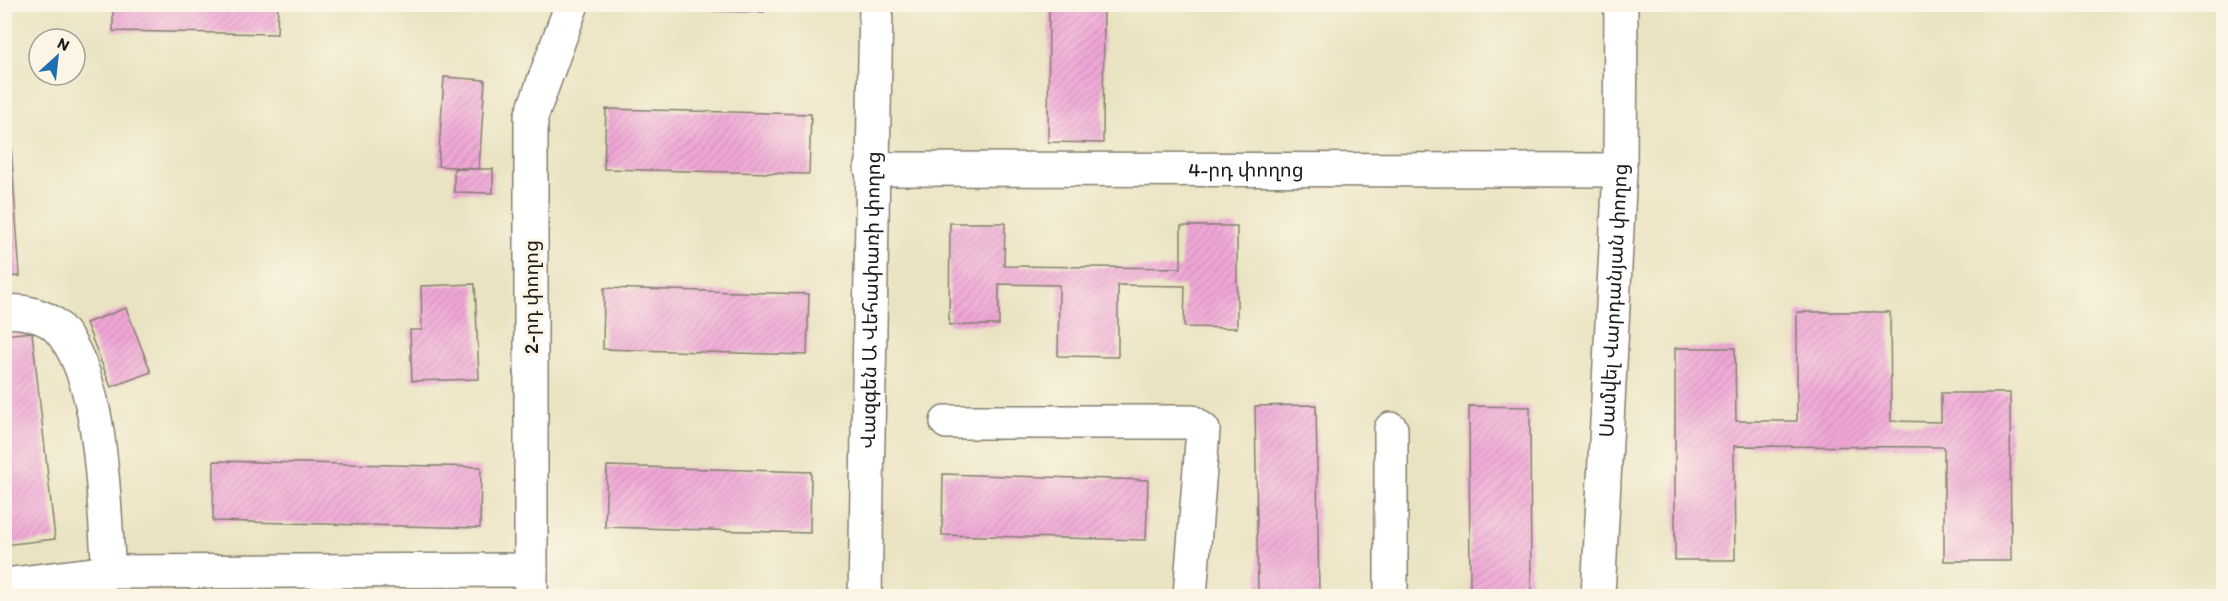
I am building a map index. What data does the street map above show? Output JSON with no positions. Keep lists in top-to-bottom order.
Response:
{
  "streets": {
    "street": [
      "4-րդ փողոց",
      "2-րդ փողոց",
      "Վազգեն Ա Վեհափառի փողոց",
      "Սամվել Վարդանյան փողոց"
    ]
  },
  "crossings": [
    ["4-րդ փողոց", "Վազգեն Ա Վեհափառի փողոց"],
    ["4-րդ փողոց", "Սամվել Վարդանյան փողոց"]
  ],
  "north": "top right"
}
